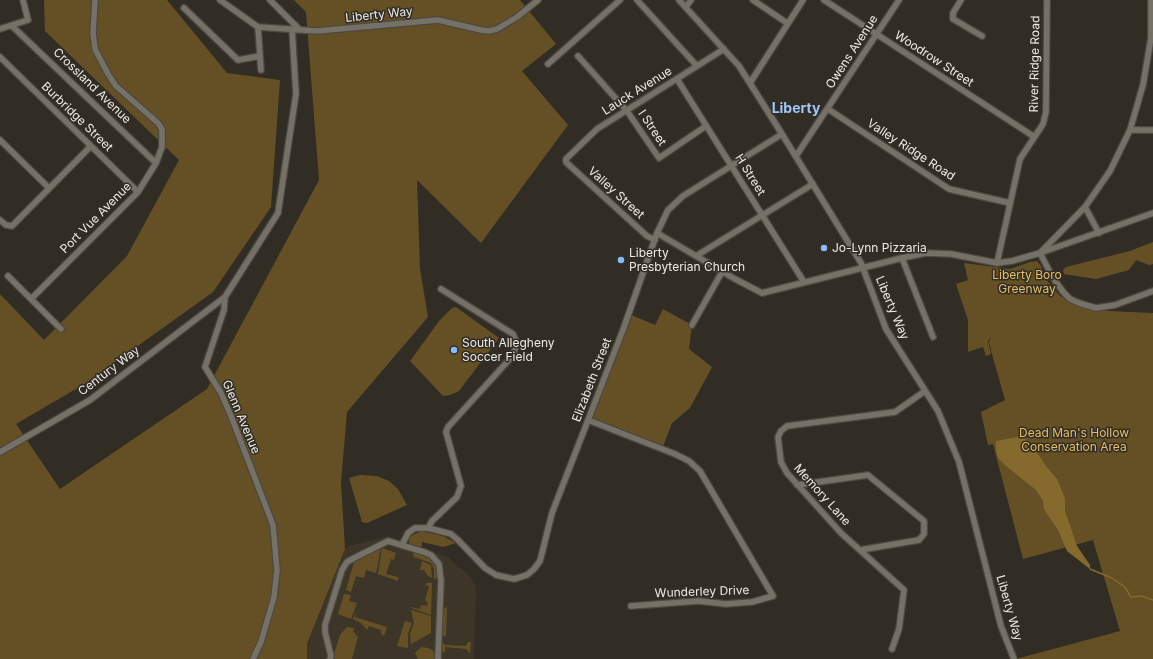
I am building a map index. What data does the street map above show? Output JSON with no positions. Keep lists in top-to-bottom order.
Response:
{
  "streets": {
    "street": [
      "Liberty Way",
      "Owens Avenue",
      "Woodrow Street",
      "River Ridge Road",
      "Crossland Avenue",
      "Lauck Avenue",
      "Burbridge Street",
      "I Street",
      "Valley Ridge Road",
      "H Street",
      "Valley Street",
      "Port Vue Avenue",
      "Century Way",
      "Elizabeth Street",
      "Glenn Avenue",
      "Memory Lane",
      "Wunderley Drive"
    ]
  },
  "crossings": [
    ["Liberty Way", "Owens Avenue"],
    ["Liberty Way", "Lauck Avenue"],
    ["Liberty Way", "Elizabeth Street"],
    ["Liberty Way", "Glenn Avenue"],
    ["Liberty Way", "Memory Lane"],
    ["Owens Avenue", "Woodrow Street"],
    ["Owens Avenue", "Valley Ridge Road"],
    ["Woodrow Street", "River Ridge Road"],
    ["River Ridge Road", "Valley Ridge Road"],
    ["Crossland Avenue", "Port Vue Avenue"],
    ["Lauck Avenue", "I Street"],
    ["Lauck Avenue", "H Street"],
    ["Lauck Avenue", "Valley Street"],
    ["Burbridge Street", "Port Vue Avenue"],
    ["I Street", "H Street"],
    ["H Street", "Elizabeth Street"],
    ["Valley Street", "Elizabeth Street"],
    ["Century Way", "Glenn Avenue"],
    ["Elizabeth Street", "Wunderley Drive"]
  ],
  "districts": ["Liberty"],
  "parks": ["Liberty Boro Greenway", "Dead Man's Hollow Conservation Area"],
  "places": ["Jo-Lynn Pizzaria", "Liberty Presbyterian Church", "South Allegheny Soccer Field"]
}
